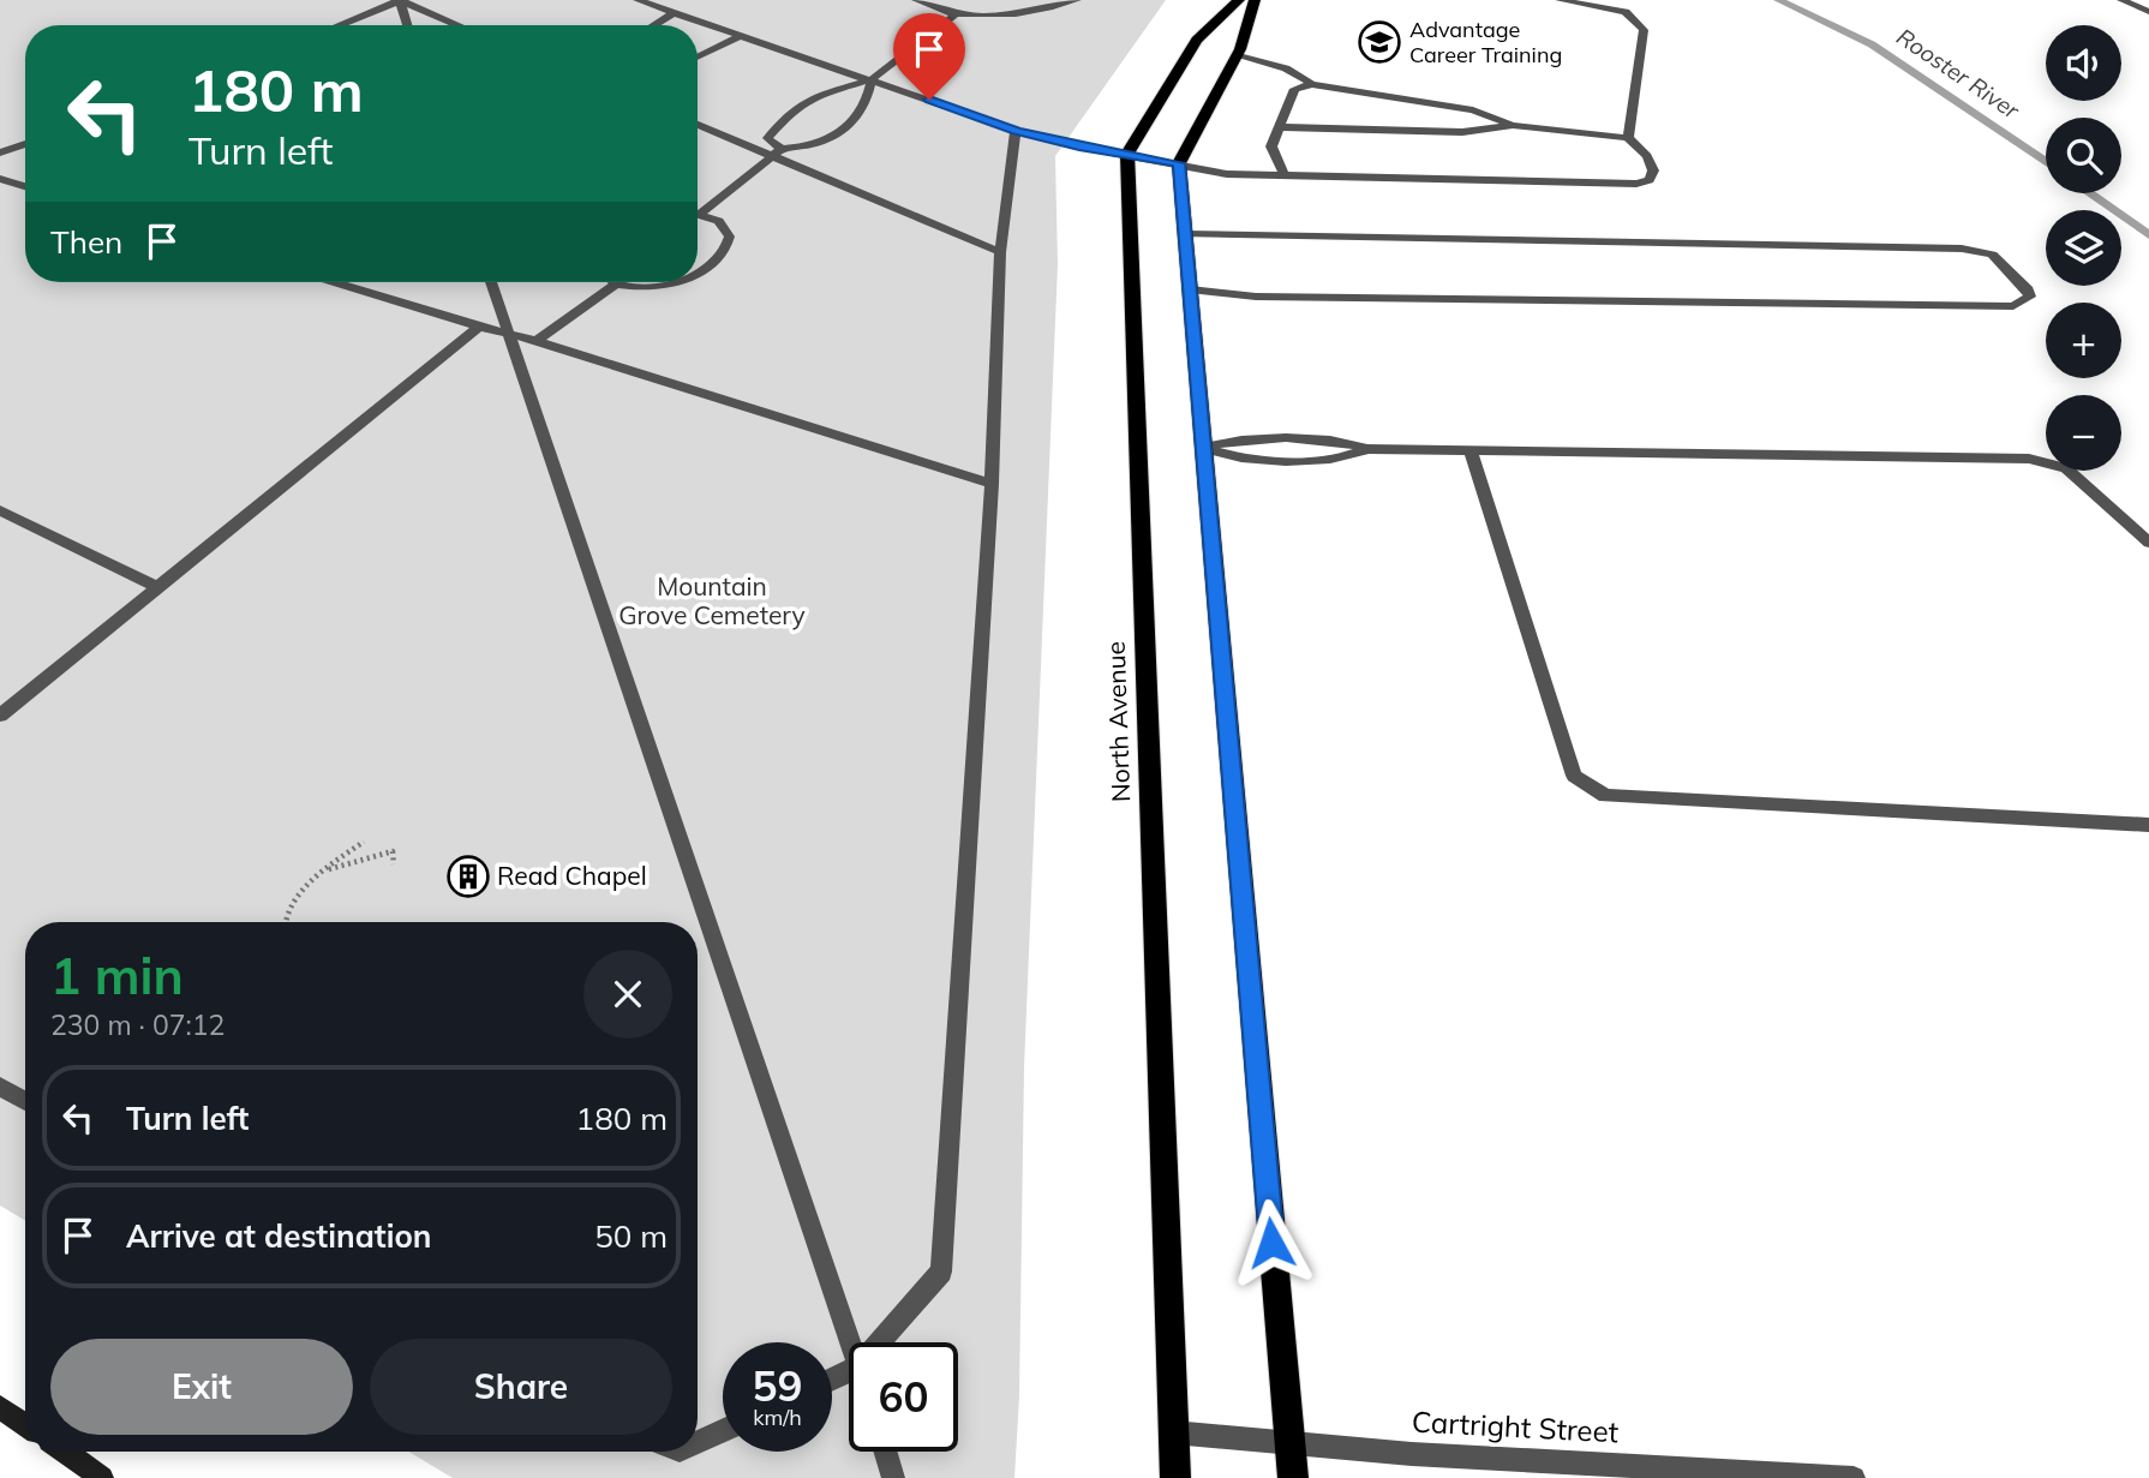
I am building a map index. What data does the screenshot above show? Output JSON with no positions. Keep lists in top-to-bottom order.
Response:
{
  "streets": {
    "main road": ["North Avenue"],
    "street": ["Cartright Street"]
  },
  "crossings": [
    ["North Avenue", "Cartright Street"]
  ],
  "water": ["Rooster River"],
  "parks": ["Mountain Grove Cemetery"],
  "places": {
    "school or university": ["Advantage Career Training"],
    "building": ["Read Chapel"]
  },
  "page": {
    "map_buttons": ["+", "−"],
    "turn": ["180 m", "Turn left"],
    "then": "Then",
    "heading": ["1 min", "230 m · 07:12"],
    "list": [
      {
        "name": "Turn left",
        "value": "180 m"
      },
      {
        "name": "Arrive at destination",
        "value": "50 m"
      }
    ],
    "buttons": ["Exit", "Share"],
    "speed": "59 km/h",
    "limit": "60"
  }
}
